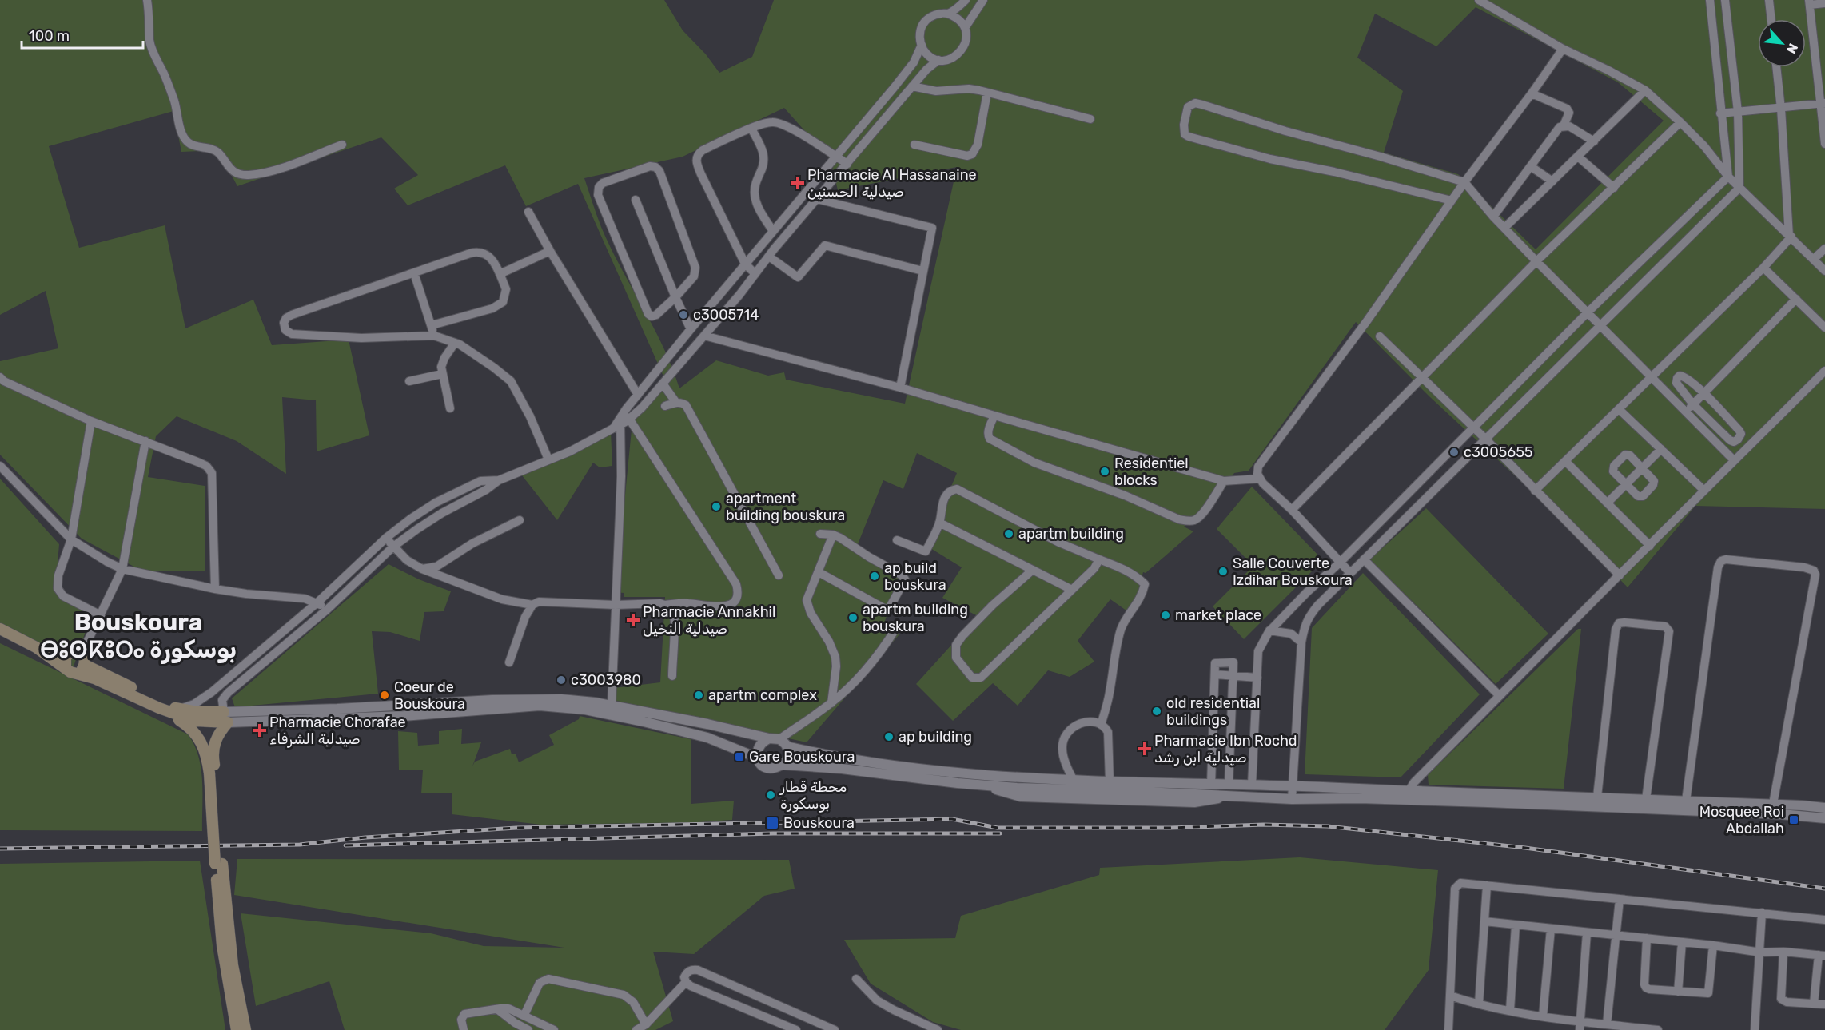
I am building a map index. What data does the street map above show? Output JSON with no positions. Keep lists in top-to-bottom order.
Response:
{
  "districts": ["Bouskoura ⴱⵓⵙⴽⵓⵔⴰ بوسكورة"],
  "places": {
    "health": [
      "Pharmacie Al Hassanaine صيدلية الحسنين",
      "Pharmacie Annakhil صيدلية النخيل",
      "Pharmacie Chorafae صيدلية الشرفاء",
      "Pharmacie Ibn Rochd صيدلية ابن رشد"
    ],
    "other": [
      "c3005714",
      "c3005655",
      "Residentiel blocks",
      "apartment building bouskura",
      "apartm building",
      "Salle Couverte Izdihar Bouskoura",
      "ap build bouskura",
      "market place",
      "apartm building bouskura",
      "c3003980",
      "Coeur de Bouskoura",
      "apartm complex",
      "old residential buildings",
      "ap building",
      "محطة قطار بوسكورة"
    ],
    "transit": ["Gare Bouskoura", "Mosquee Roi Abdallah", "Bouskoura"]
  },
  "scale_bar": "100 m",
  "north": "bottom right"
}
